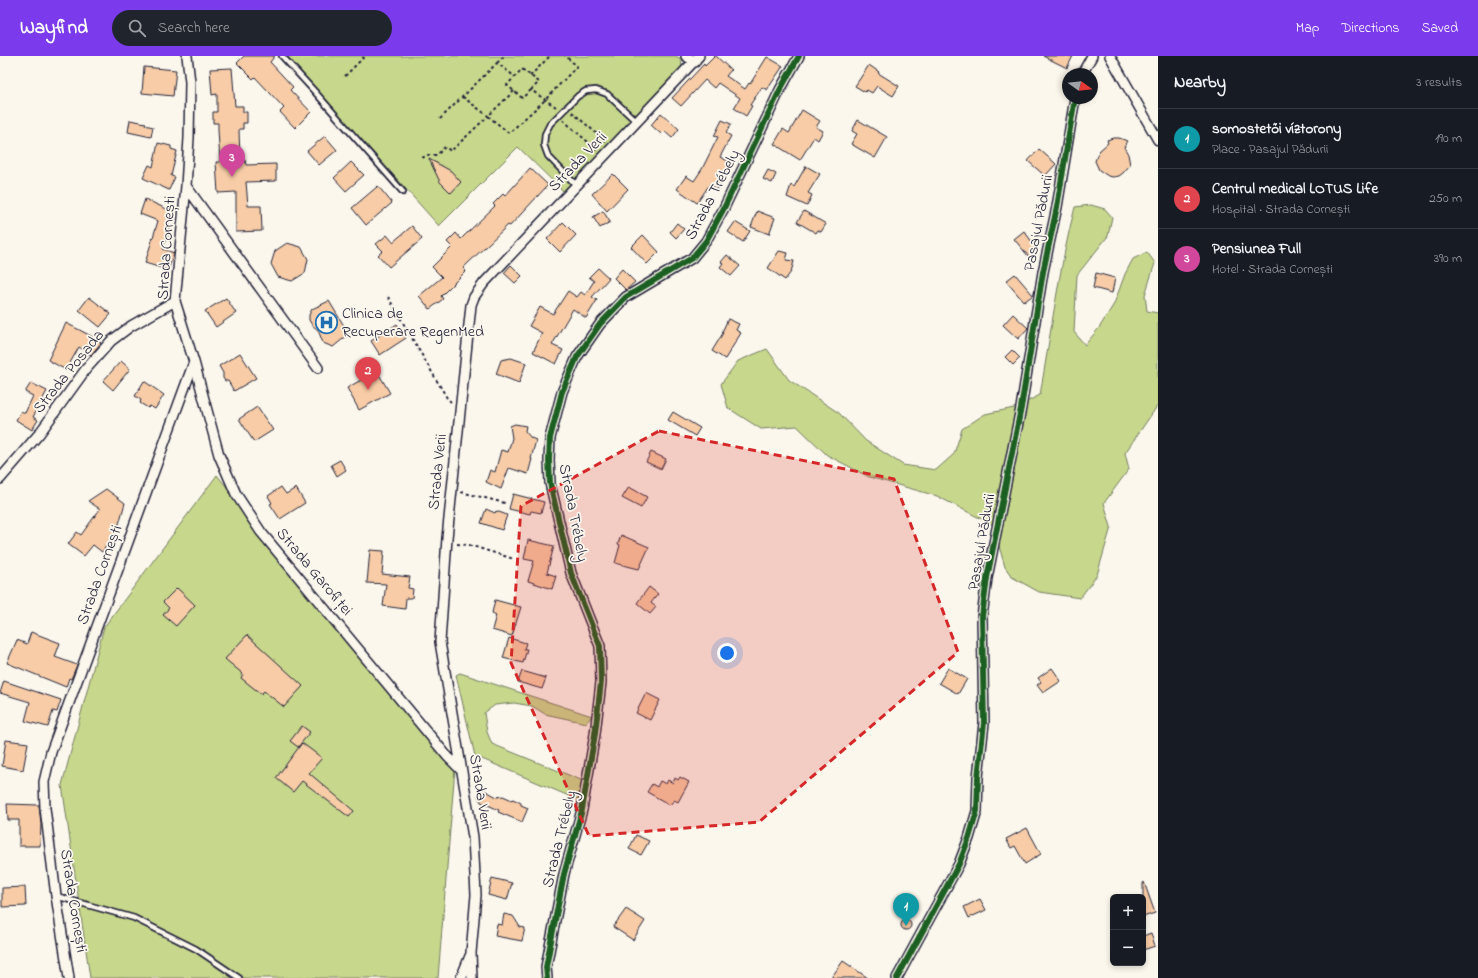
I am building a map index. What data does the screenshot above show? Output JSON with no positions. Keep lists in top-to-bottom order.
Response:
{
  "streets": {
    "street": [
      "Strada Verii",
      "Strada Trébely",
      "Pasajul Pădurii",
      "Strada Cornești",
      "Strada Posada",
      "Strada Garofiței"
    ]
  },
  "crossings": [
    ["Strada Verii", "Strada Garofiței"],
    ["Strada Cornești", "Strada Posada"],
    ["Strada Cornești", "Strada Garofiței"]
  ],
  "places": {
    "hospital": ["Clinica de Recuperare RegenMed"]
  },
  "north": "right",
  "page": {
    "header": "Wayfind",
    "search": "Search here",
    "nav": ["Map", "Directions", "Saved"],
    "heading": ["Nearby", "3 results"],
    "list": [
      {
        "mark": "1",
        "name": "somostetői víztorony",
        "note": "Place · Pasajul Pădurii",
        "value": "190 m"
      },
      {
        "mark": "2",
        "name": "Centrul medical LOTUS Life",
        "note": "Hospital · Strada Cornești",
        "value": "250 m"
      },
      {
        "mark": "3",
        "name": "Pensiunea Full",
        "note": "Hotel · Strada Cornești",
        "value": "390 m"
      }
    ],
    "pins": ["3", "2", "1"],
    "map_buttons": ["+", "−"]
  }
}
